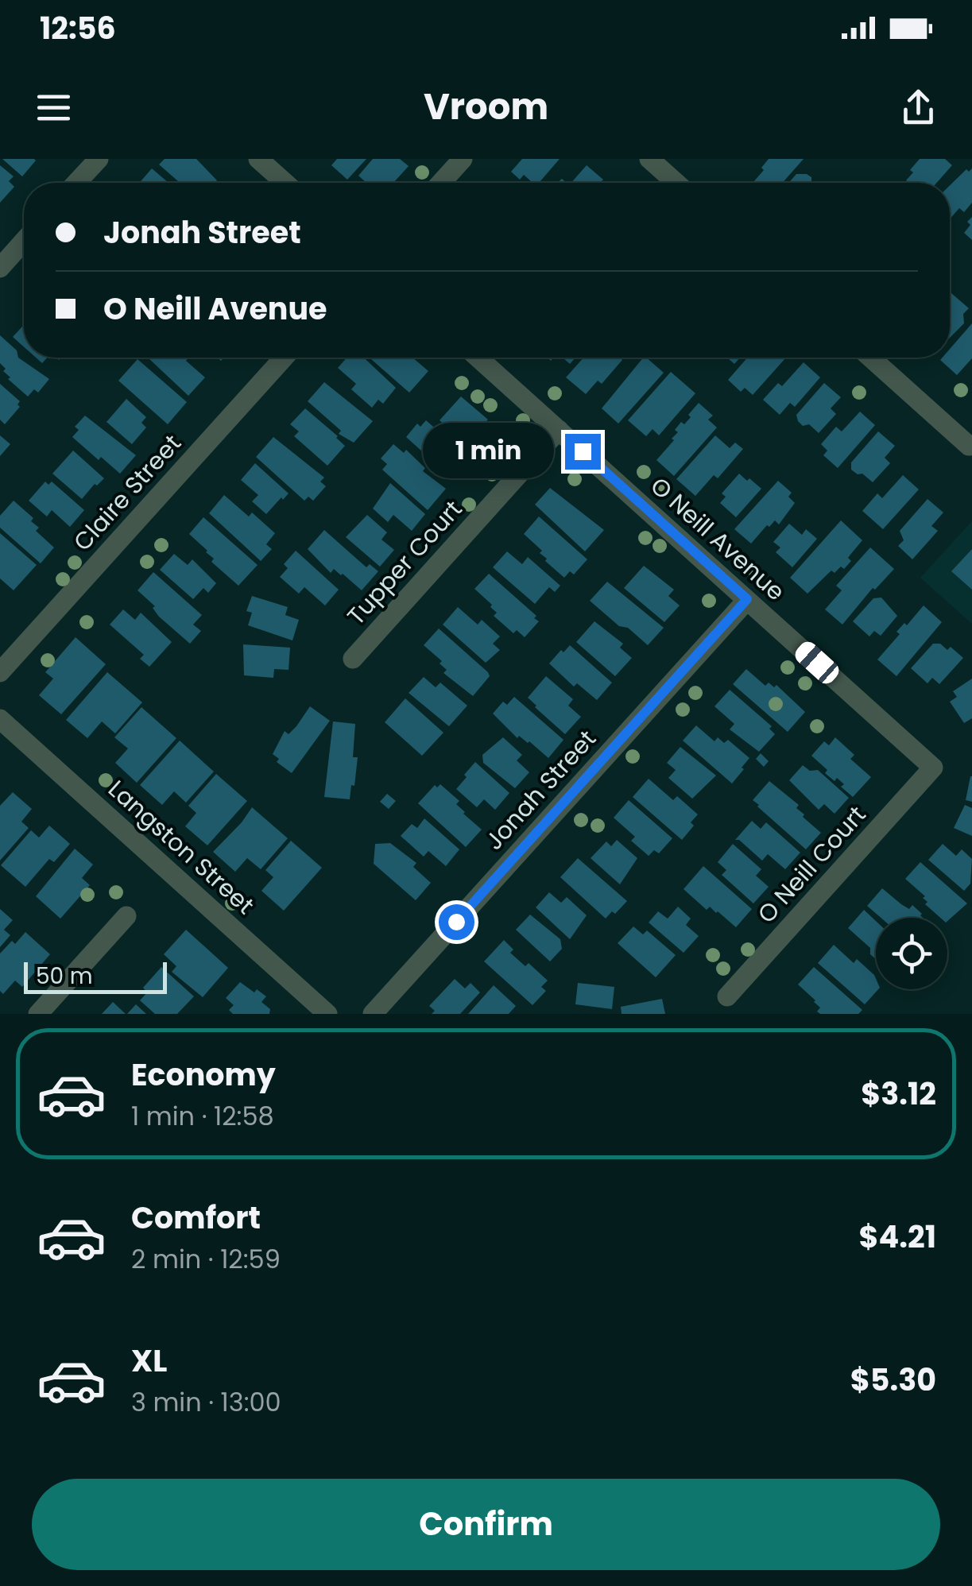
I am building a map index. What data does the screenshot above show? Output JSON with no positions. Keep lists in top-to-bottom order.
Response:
{
  "streets": {
    "street": [
      "Claire Street",
      "O Neill Avenue",
      "Tupper Court",
      "Jonah Street",
      "Langston Street",
      "O Neill Court"
    ]
  },
  "crossings": [
    ["O Neill Avenue", "Tupper Court"],
    ["O Neill Avenue", "Jonah Street"],
    ["O Neill Avenue", "O Neill Court"]
  ],
  "scale_bar": "50 m",
  "page": {
    "status": "12:56",
    "header": "Vroom",
    "banner": ["Jonah Street", "O Neill Avenue"],
    "bubble": "1 min",
    "scale": "50 m",
    "list": [
      {
        "name": "Economy",
        "note": "1 min · 12:58",
        "value": "$3.12"
      },
      {
        "name": "Comfort",
        "note": "2 min · 12:59",
        "value": "$4.21"
      },
      {
        "name": "XL",
        "note": "3 min · 13:00",
        "value": "$5.30"
      }
    ],
    "buttons": "Confirm"
  }
}
